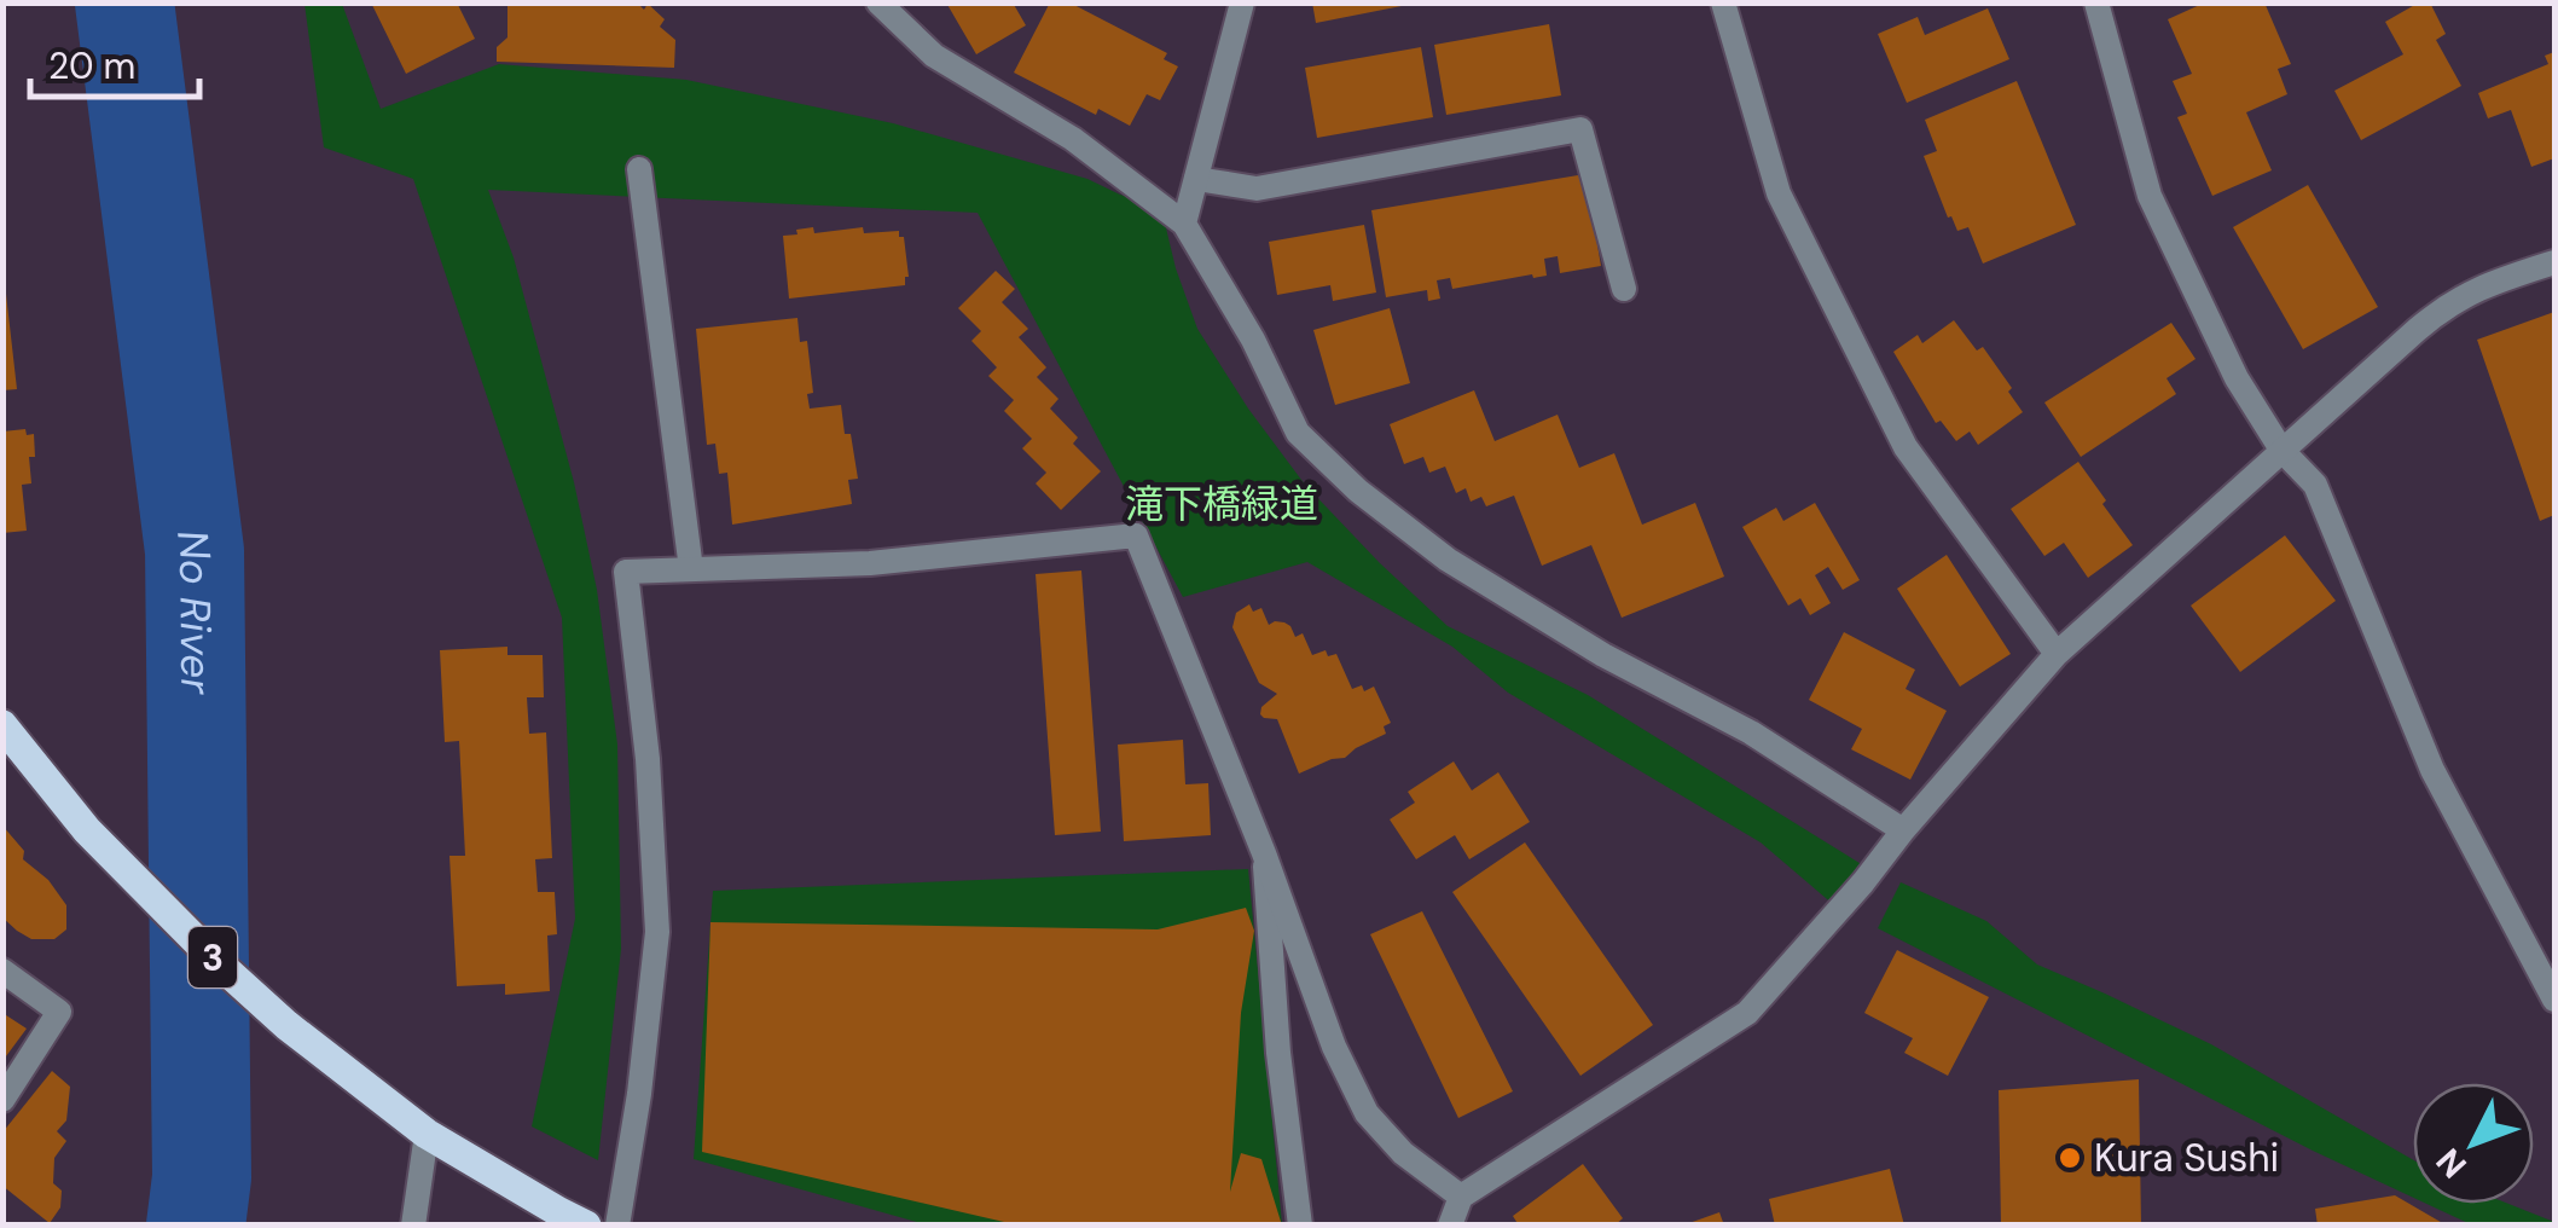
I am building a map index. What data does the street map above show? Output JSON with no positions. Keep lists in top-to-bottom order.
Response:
{
  "streets": {
    "main road": ["3"]
  },
  "water": ["No River"],
  "parks": ["滝下橋緑道"],
  "places": ["Kura Sushi"],
  "scale_bar": "20 m",
  "north": "bottom left"
}
